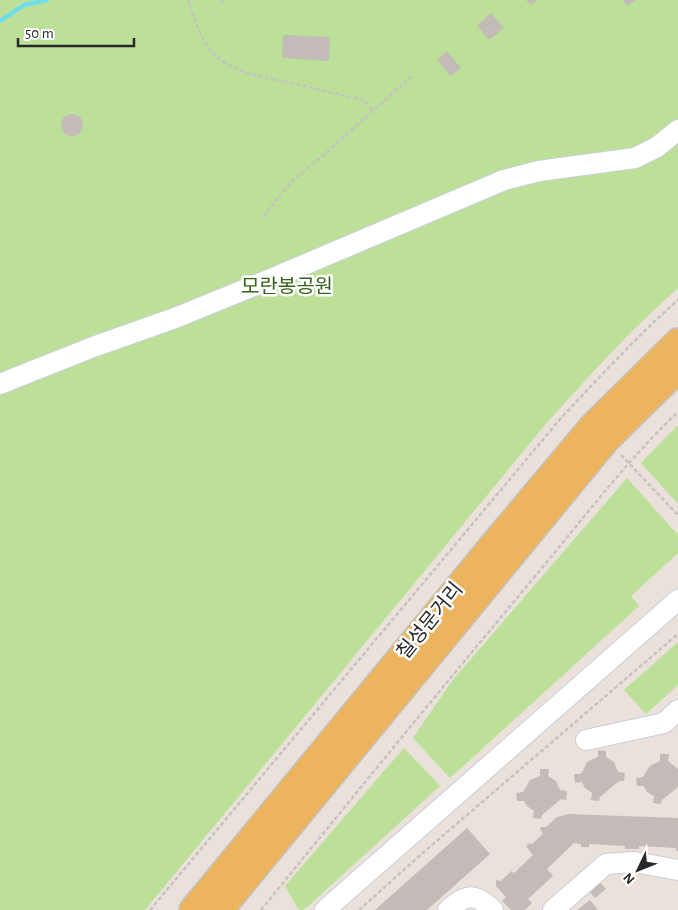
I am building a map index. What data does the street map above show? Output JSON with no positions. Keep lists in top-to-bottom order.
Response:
{
  "streets": {
    "main road": ["칠성문거리"]
  },
  "parks": ["모란봉공원"],
  "scale_bar": "50 m",
  "north": "bottom left"
}
